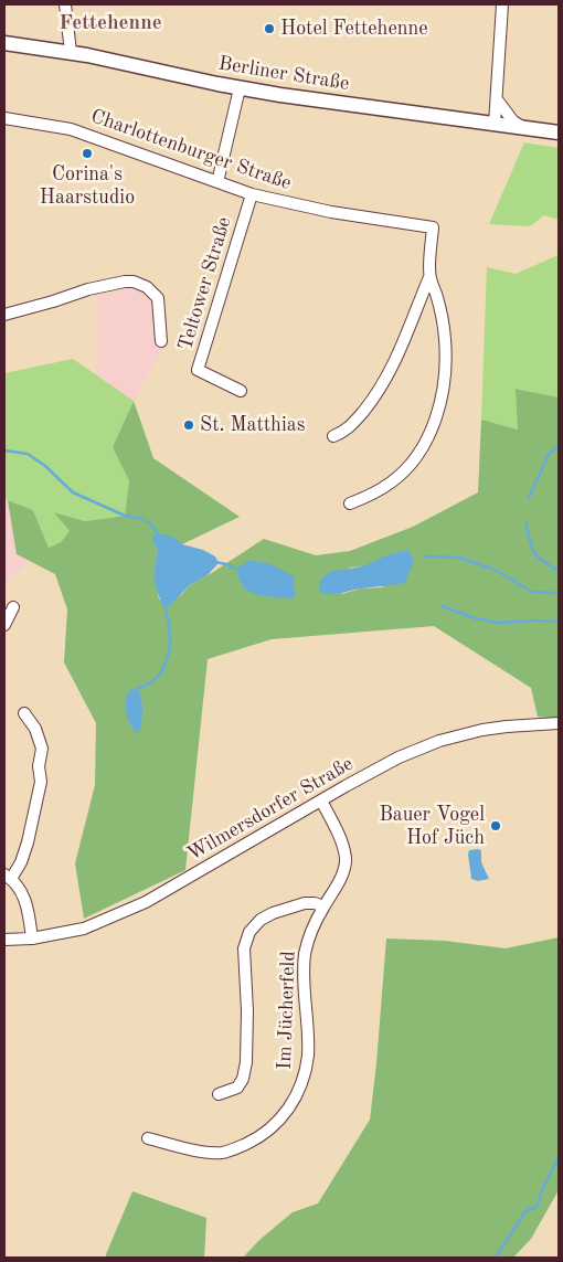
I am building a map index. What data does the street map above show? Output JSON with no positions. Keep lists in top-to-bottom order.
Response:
{
  "streets": {
    "main road": ["Berliner Straße"],
    "street": [
      "Charlottenburger Straße",
      "Teltower Straße",
      "Wilmersdorfer Straße",
      "Im Jücherfeld"
    ]
  },
  "crossings": [
    ["Charlottenburger Straße", "Teltower Straße"],
    ["Wilmersdorfer Straße", "Im Jücherfeld"]
  ],
  "districts": ["Fettehenne"],
  "places": [
    "Hotel Fettehenne",
    "Corina's Haarstudio",
    "St. Matthias",
    "Bauer Vogel Hof Jüch"
  ]
}
